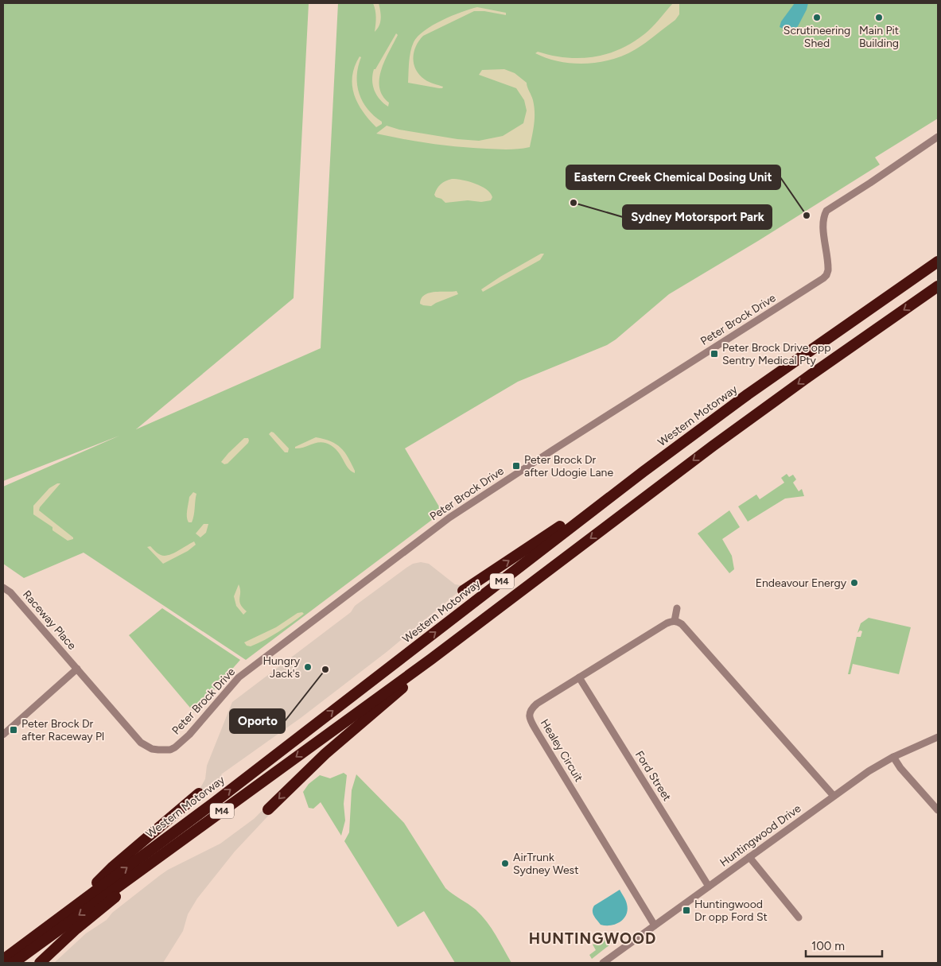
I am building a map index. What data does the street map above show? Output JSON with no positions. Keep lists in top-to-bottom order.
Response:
{
  "streets": {
    "highway": ["Western Motorway", "M4"],
    "street": [
      "Peter Brock Drive",
      "Raceway Place",
      "Healey Circuit",
      "Ford Street",
      "Huntingwood Drive"
    ]
  },
  "crossings": [
    ["Peter Brock Drive", "Raceway Place"],
    ["Healey Circuit", "Ford Street"],
    ["Healey Circuit", "Huntingwood Drive"],
    ["Ford Street", "Huntingwood Drive"]
  ],
  "districts": ["HUNTINGWOOD"],
  "places": {
    "other": [
      "Scrutineering Shed",
      "Main Pit Building",
      "Sydney Motorsport Park",
      "Eastern Creek Chemical Dosing Unit",
      "Endeavour Energy",
      "Hungry Jack's",
      "Oporto",
      "AirTrunk Sydney West"
    ],
    "transit": [
      "Peter Brock Drive opp Sentry Medical Pty",
      "Peter Brock Dr after Udogie Lane",
      "Peter Brock Dr after Raceway Pl",
      "Huntingwood Dr opp Ford St"
    ]
  },
  "scale_bar": "100 m"
}
